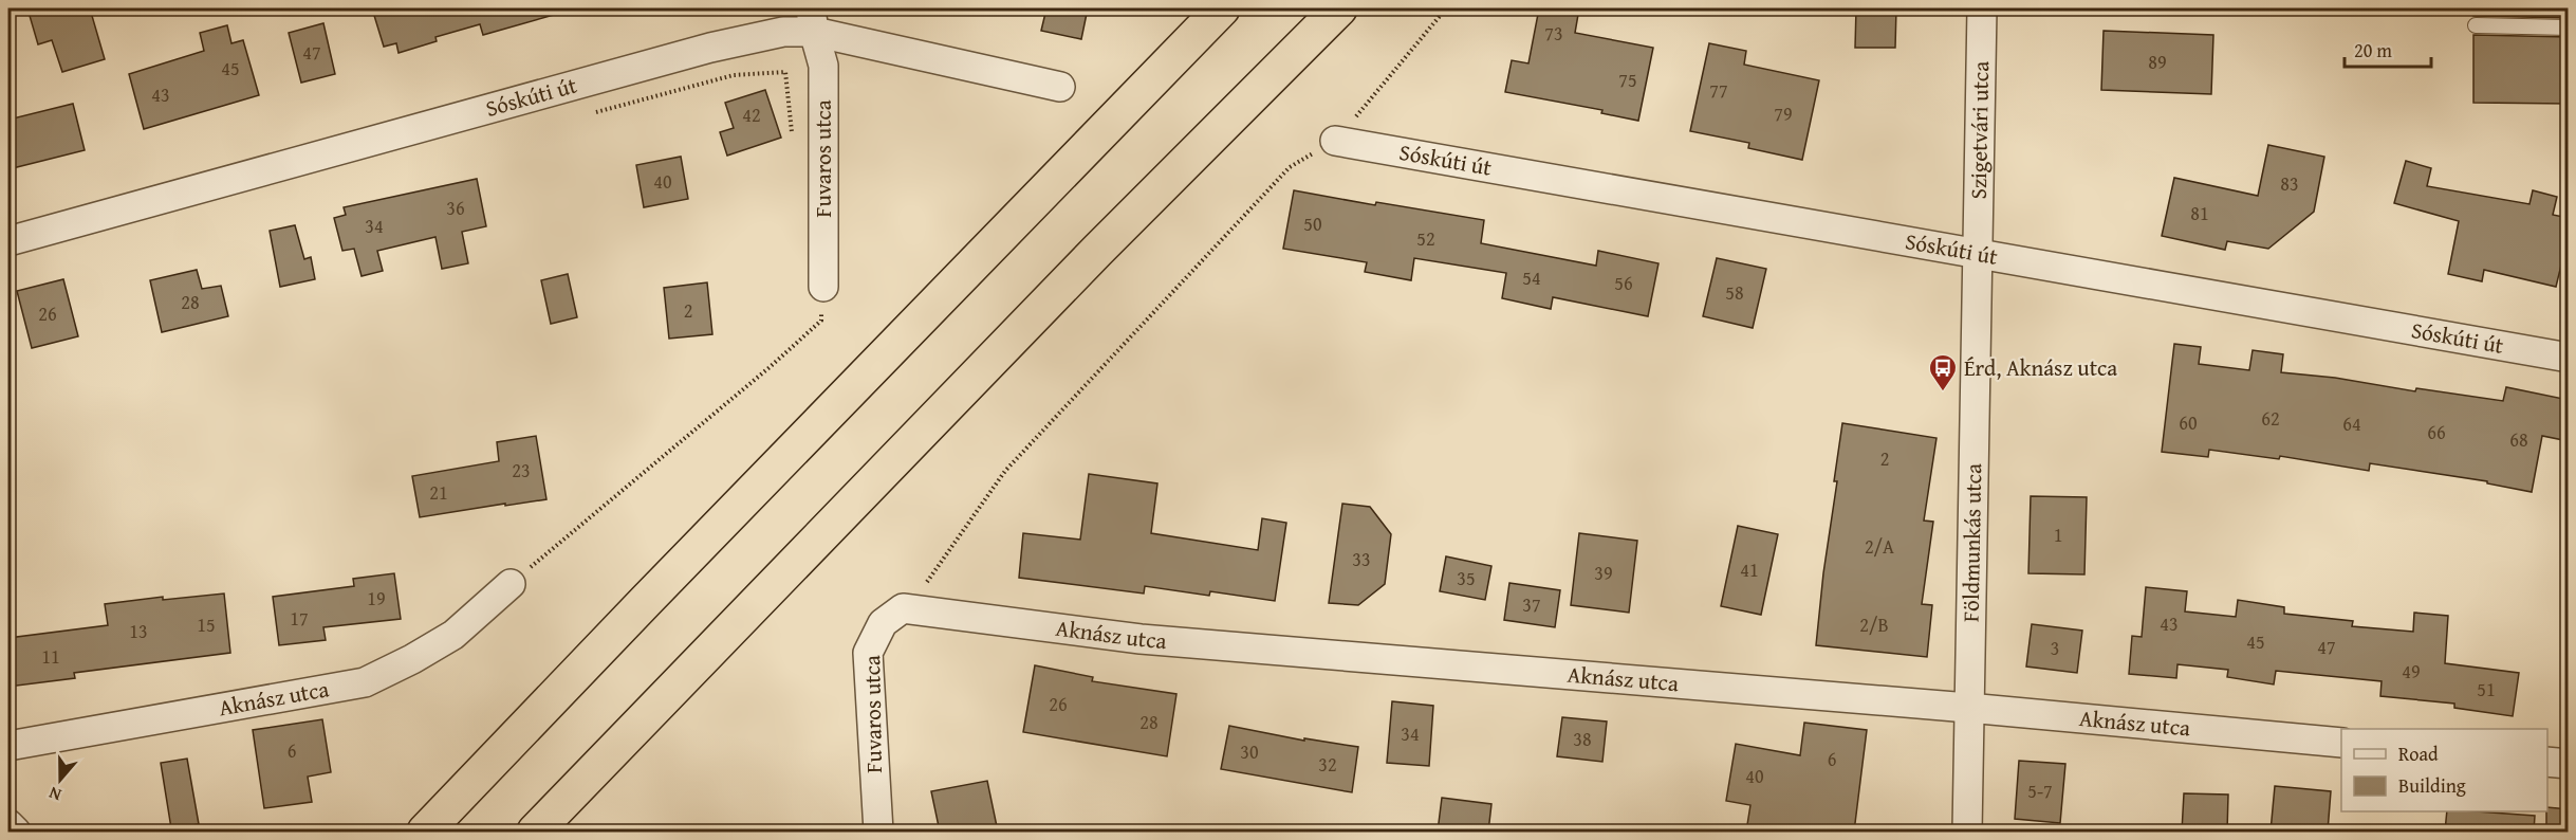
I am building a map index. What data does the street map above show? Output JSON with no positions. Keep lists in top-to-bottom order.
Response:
{
  "streets": {
    "street": [
      "Sóskúti út",
      "Szigetvári utca",
      "Fuvaros utca",
      "Földmunkás utca",
      "Aknász utca"
    ]
  },
  "crossings": [
    ["Sóskúti út", "Szigetvári utca"],
    ["Sóskúti út", "Fuvaros utca"],
    ["Sóskúti út", "Földmunkás utca"],
    ["Szigetvári utca", "Földmunkás utca"],
    ["Fuvaros utca", "Aknász utca"],
    ["Földmunkás utca", "Aknász utca"]
  ],
  "places": {
    "bus stop": ["Érd, Aknász utca"]
  },
  "house_numbers": [
    "73",
    "47",
    "89",
    "45",
    "75",
    "77",
    "43",
    "79",
    "42",
    "40",
    "83",
    "36",
    "81",
    "50",
    "34",
    "52",
    "54",
    "56",
    "58",
    "28",
    "2",
    "26",
    "62",
    "60",
    "64",
    "66",
    "68",
    "2",
    "23",
    "21",
    "1",
    "2/A",
    "33",
    "41",
    "39",
    "35",
    "19",
    "37",
    "17",
    "43",
    "15",
    "2/B",
    "13",
    "45",
    "47",
    "3",
    "11",
    "49",
    "51",
    "26",
    "28",
    "34",
    "38",
    "6",
    "30",
    "6",
    "32",
    "40",
    "5-7"
  ],
  "legend": ["Road", "Building"],
  "scale_bar": "20 m",
  "north": "bottom"
}
